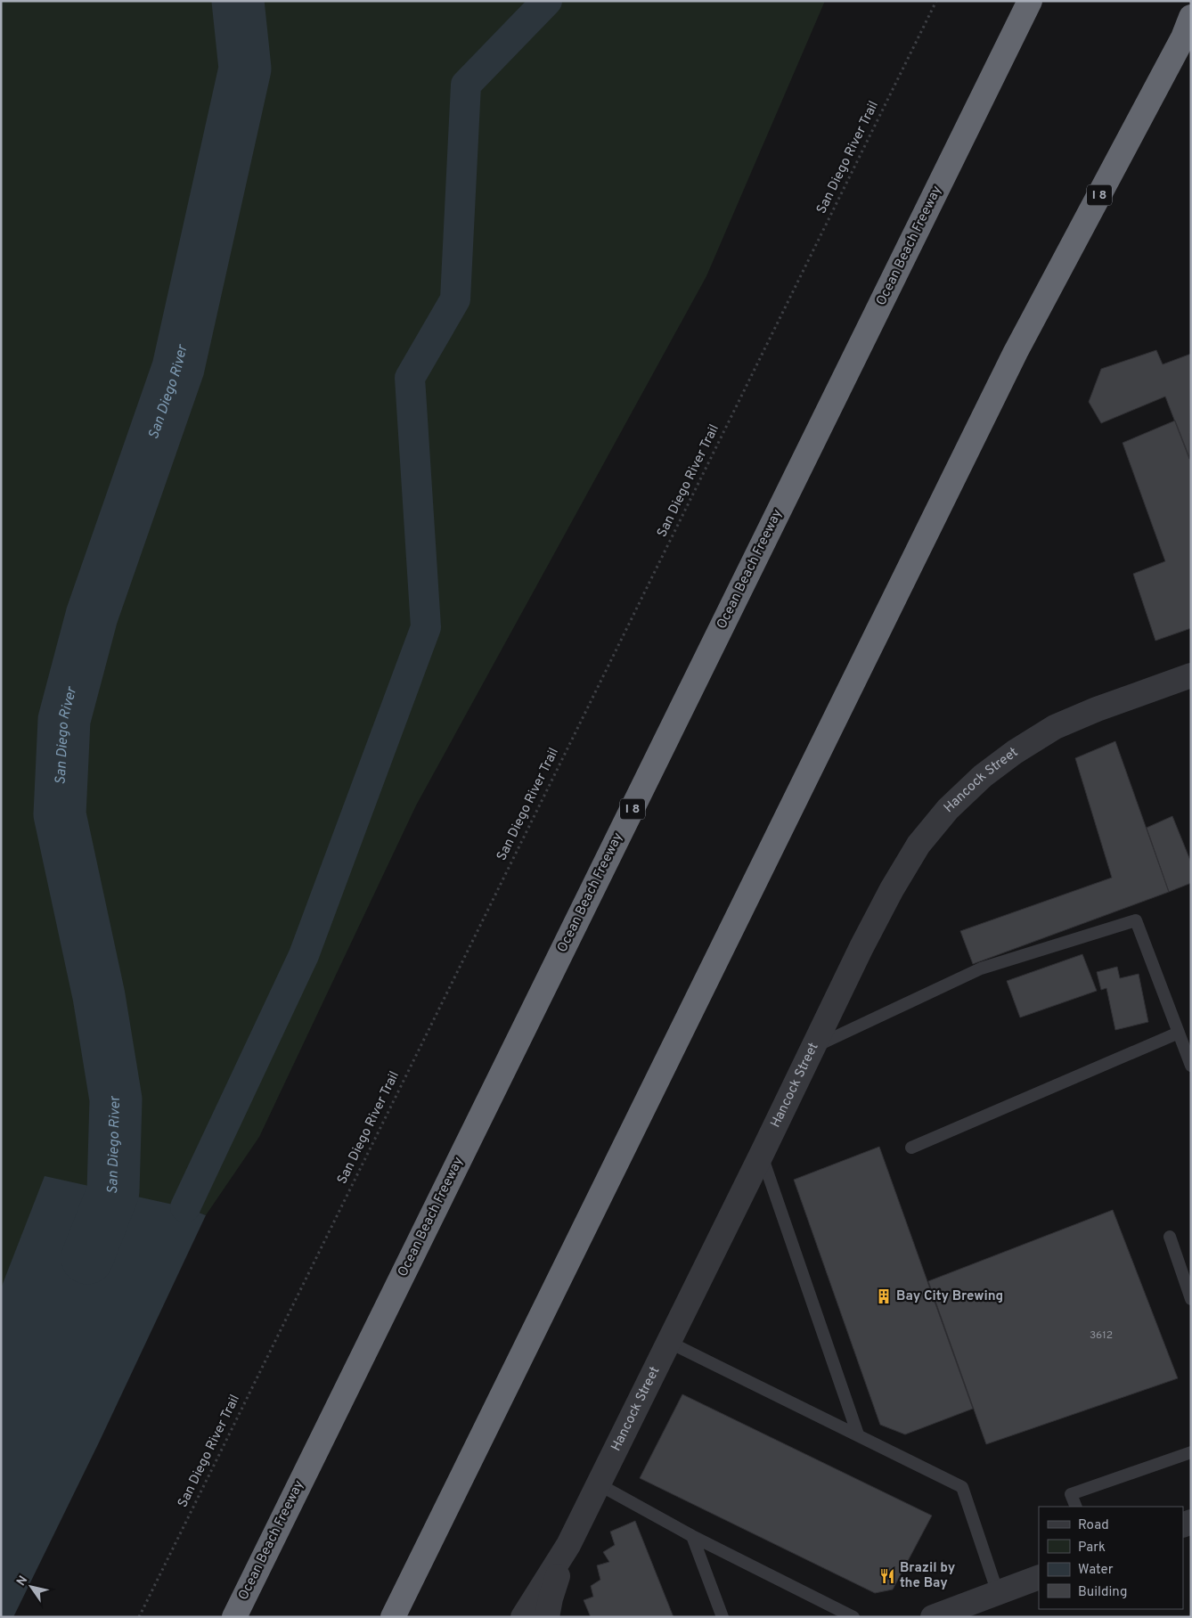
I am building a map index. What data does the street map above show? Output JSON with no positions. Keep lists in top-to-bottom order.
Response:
{
  "streets": {
    "highway": ["I 8", "Ocean Beach Freeway"],
    "street": ["Hancock Street"],
    "path": ["San Diego River Trail"]
  },
  "water": ["San Diego River"],
  "places": {
    "building": ["Bay City Brewing"],
    "restaurant": ["Brazil by the Bay"]
  },
  "house_numbers": ["3612"],
  "legend": [
    "Road",
    "Park",
    "Water",
    "Building"
  ],
  "north": "top left"
}
